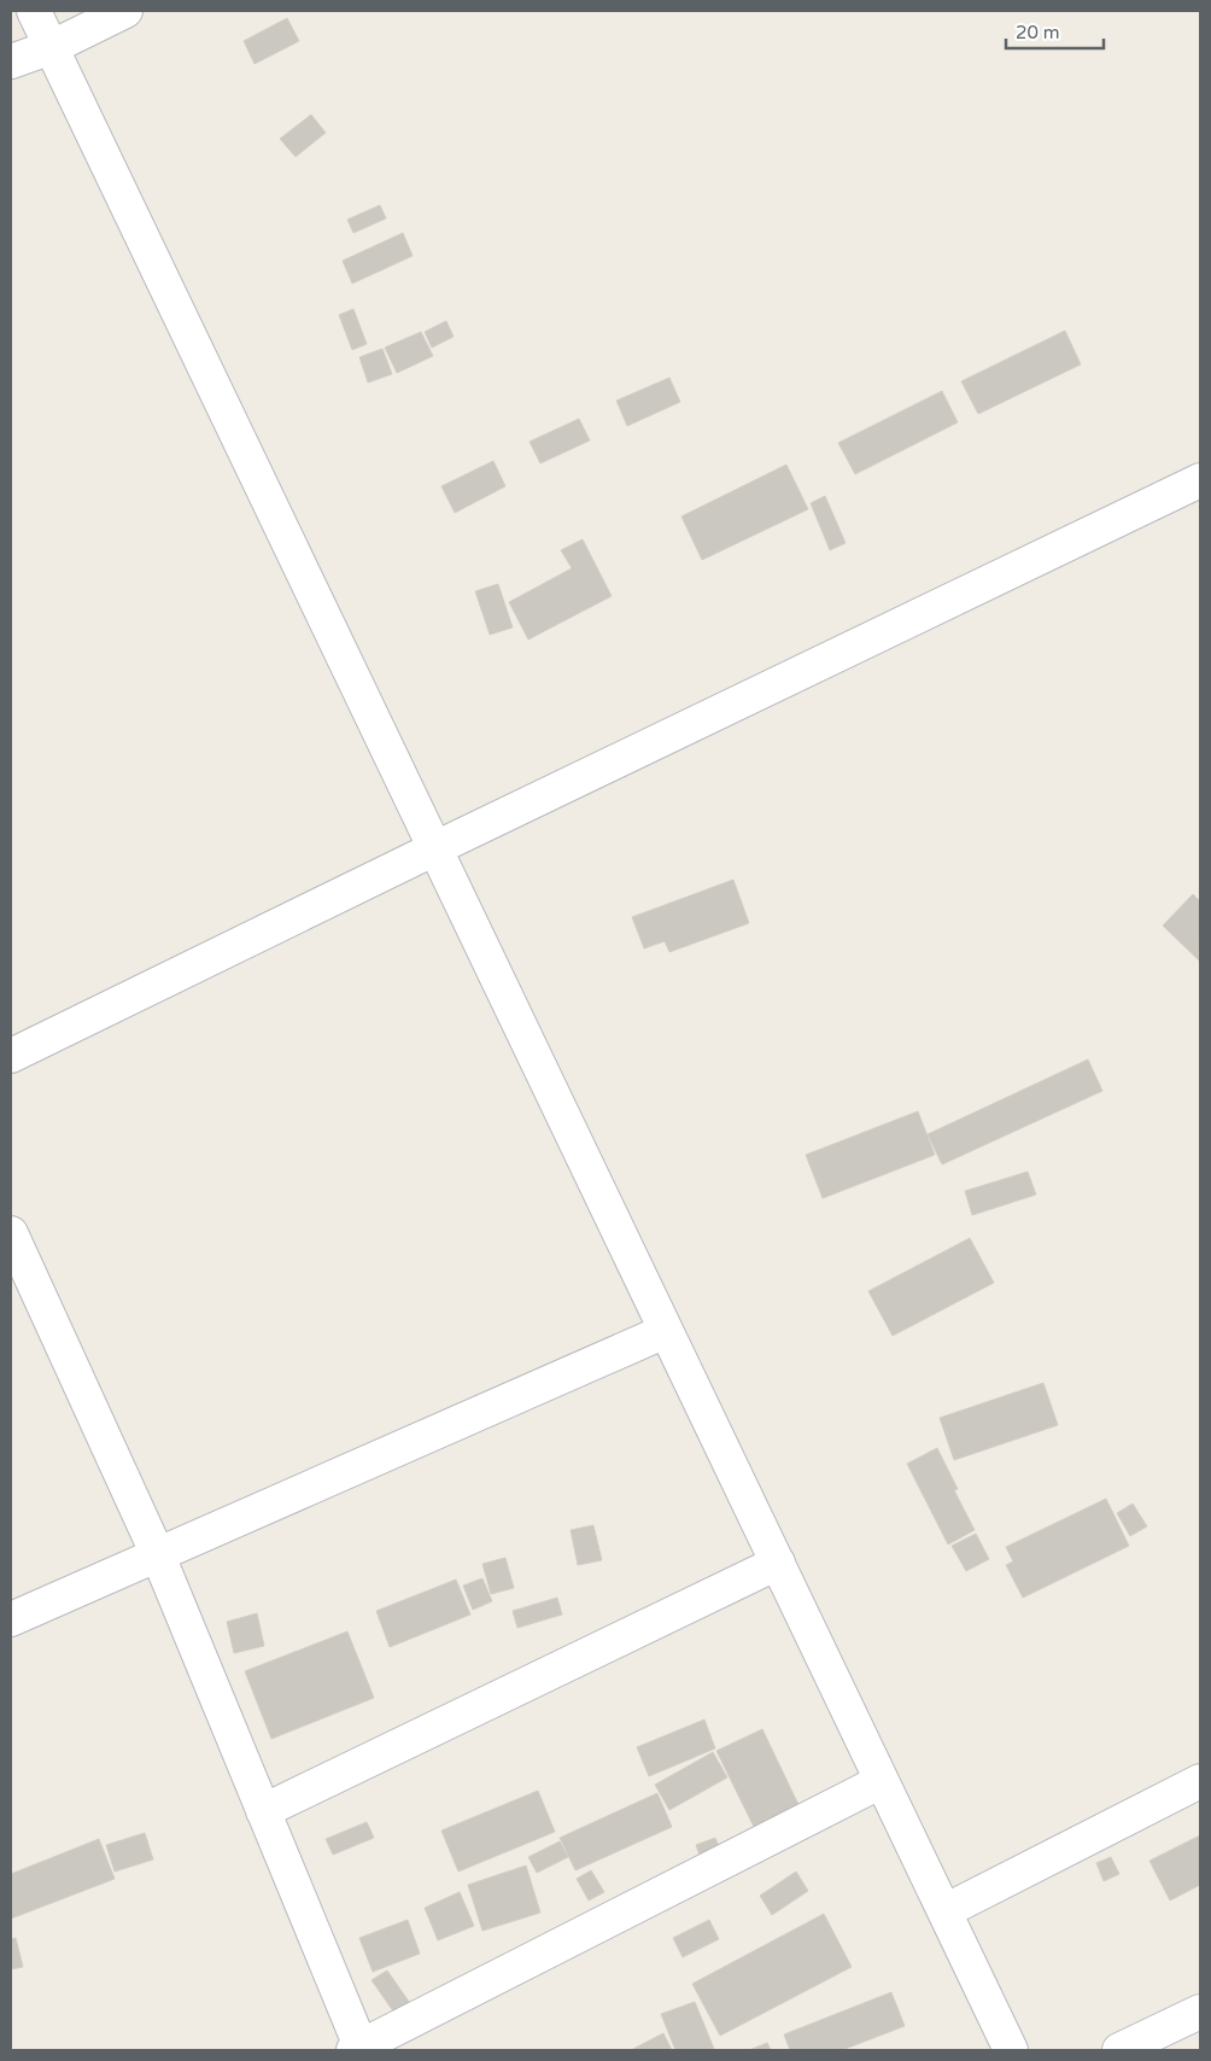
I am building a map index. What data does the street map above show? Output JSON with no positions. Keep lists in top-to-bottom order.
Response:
{
  "scale_bar": "20 m"
}
